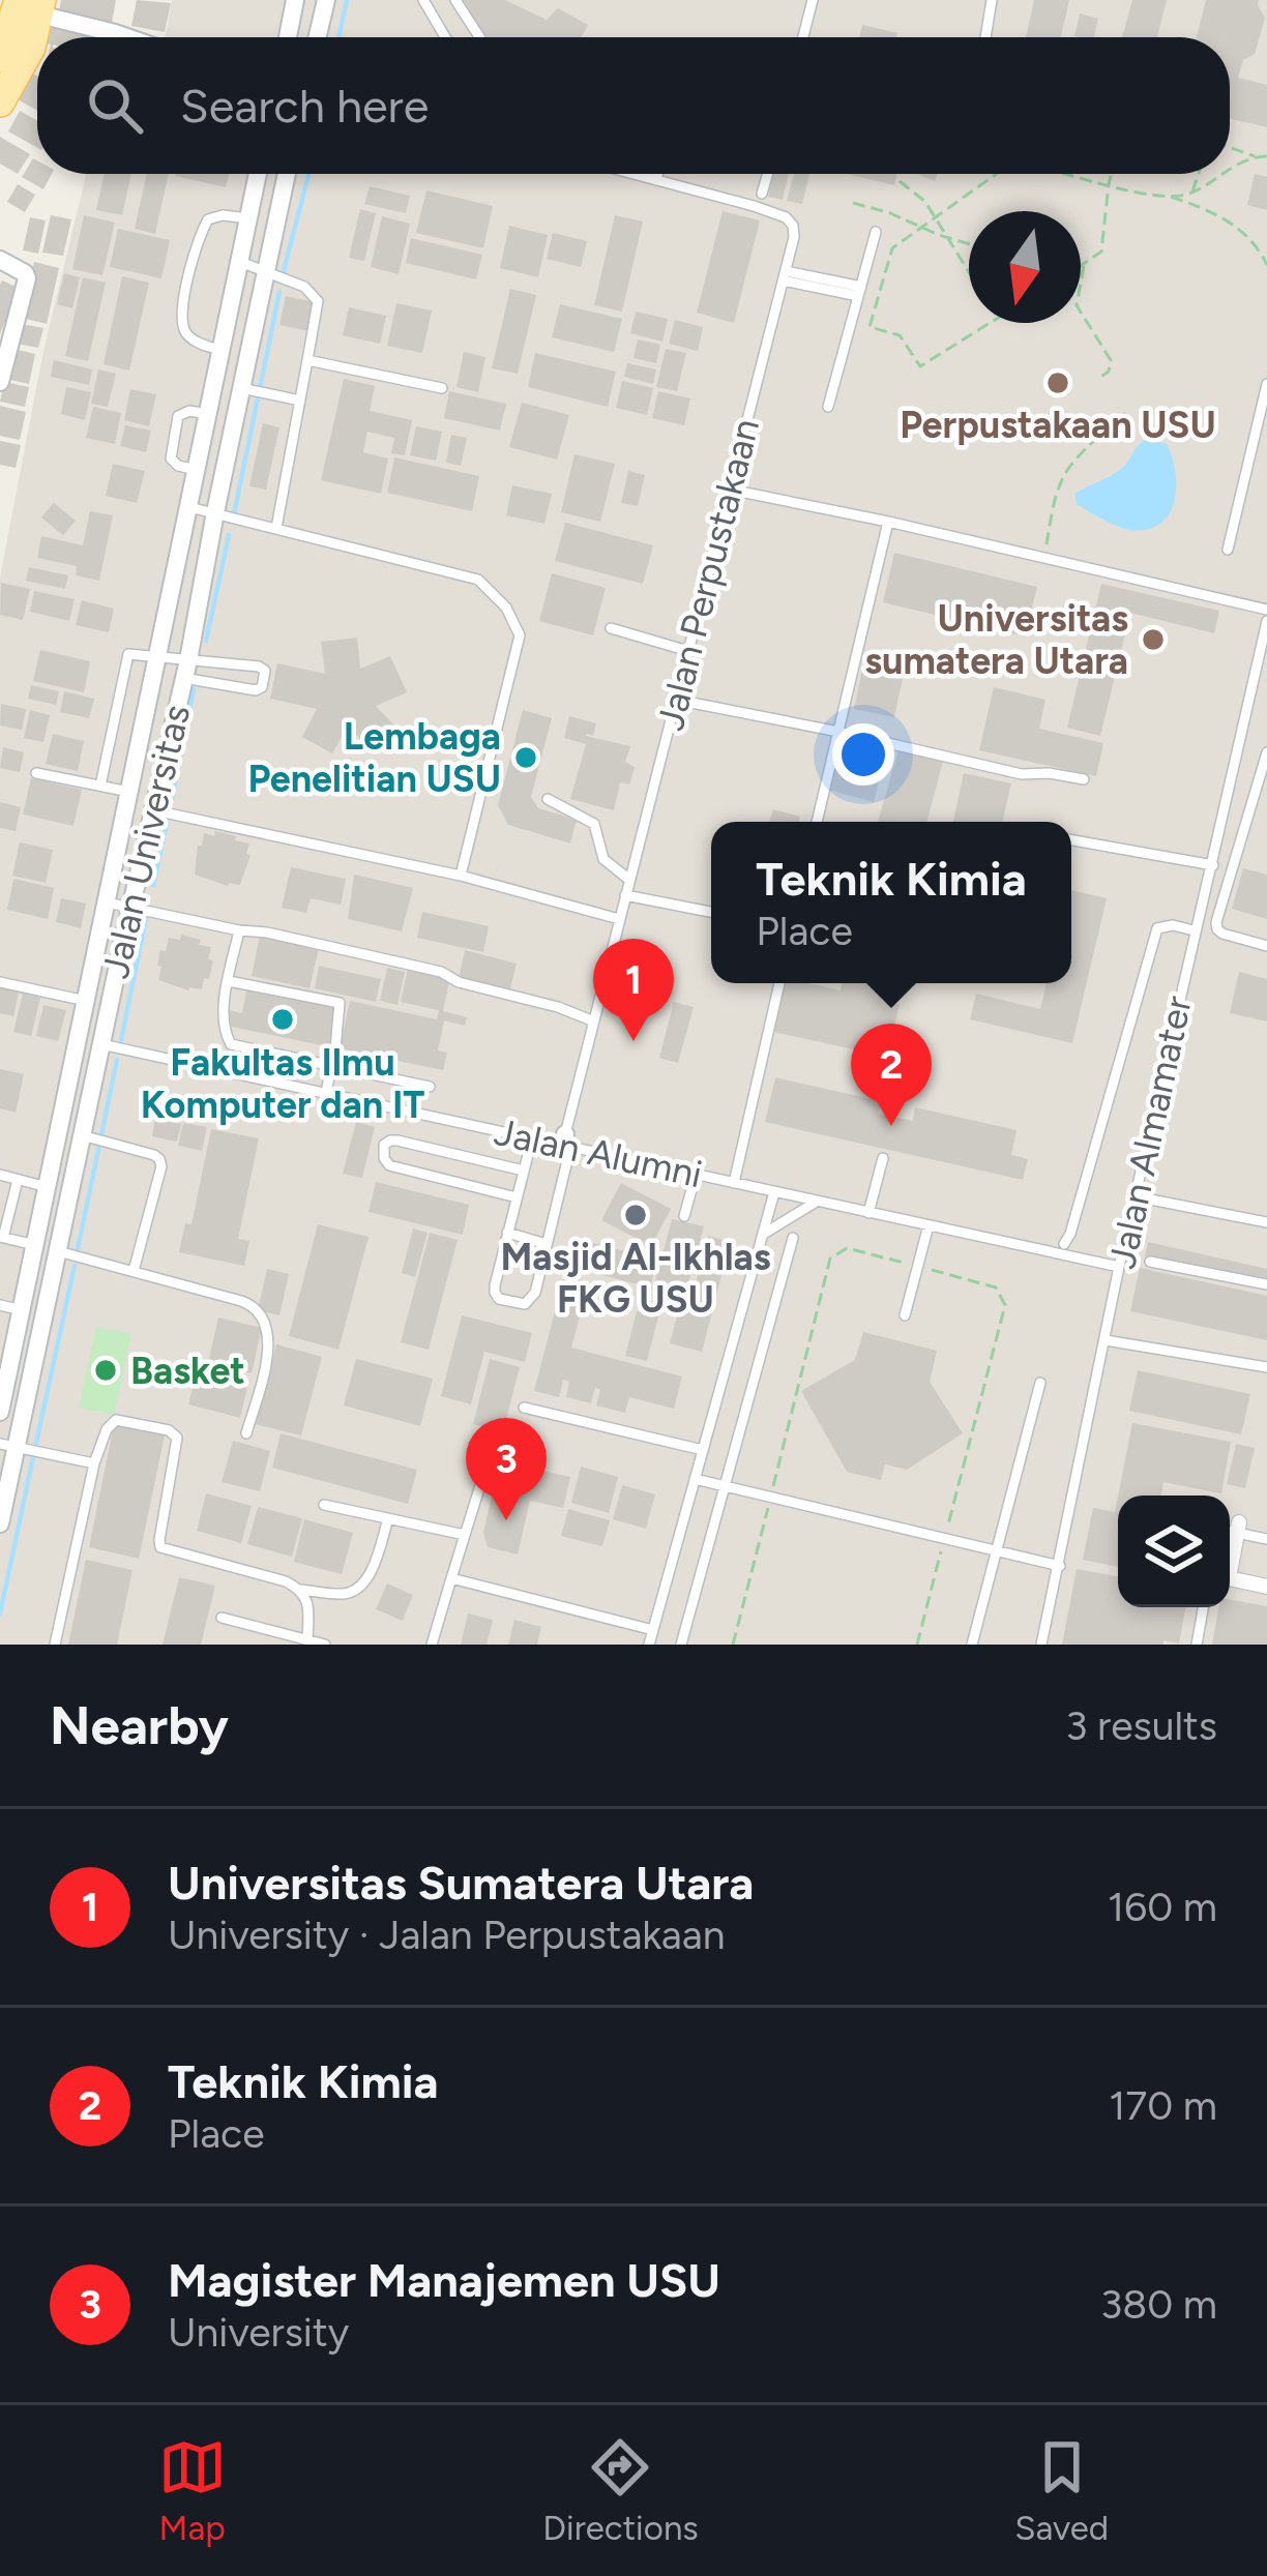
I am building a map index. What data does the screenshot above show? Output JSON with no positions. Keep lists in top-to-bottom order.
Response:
{
  "streets": {
    "street": ["Jalan Universitas", "Jalan Alumni"],
    "lane": ["Jalan Perpustakaan", "Jalan Almamater"]
  },
  "crossings": [
    ["Jalan Perpustakaan", "Jalan Alumni"],
    ["Jalan Universitas", "Jalan Alumni"],
    ["Jalan Almamater", "Jalan Alumni"]
  ],
  "places": [
    "Perpustakaan USU",
    "Universitas sumatera Utara",
    "Lembaga Penelitian USU",
    "Fakultas Ilmu Komputer dan IT",
    "Masjid Al-Ikhlas FKG USU",
    "Basket"
  ],
  "north": "bottom",
  "page": {
    "search": "Search here",
    "popup": ["Teknik Kimia", "Place"],
    "pins": ["1", "2", "3"],
    "heading": ["Nearby", "3 results"],
    "list": [
      {
        "mark": "1",
        "name": "Universitas Sumatera Utara",
        "note": "University · Jalan Perpustakaan",
        "value": "160 m"
      },
      {
        "mark": "2",
        "name": "Teknik Kimia",
        "note": "Place",
        "value": "170 m"
      },
      {
        "mark": "3",
        "name": "Magister Manajemen USU",
        "note": "University",
        "value": "380 m"
      }
    ],
    "nav": ["Map", "Directions", "Saved"]
  }
}
